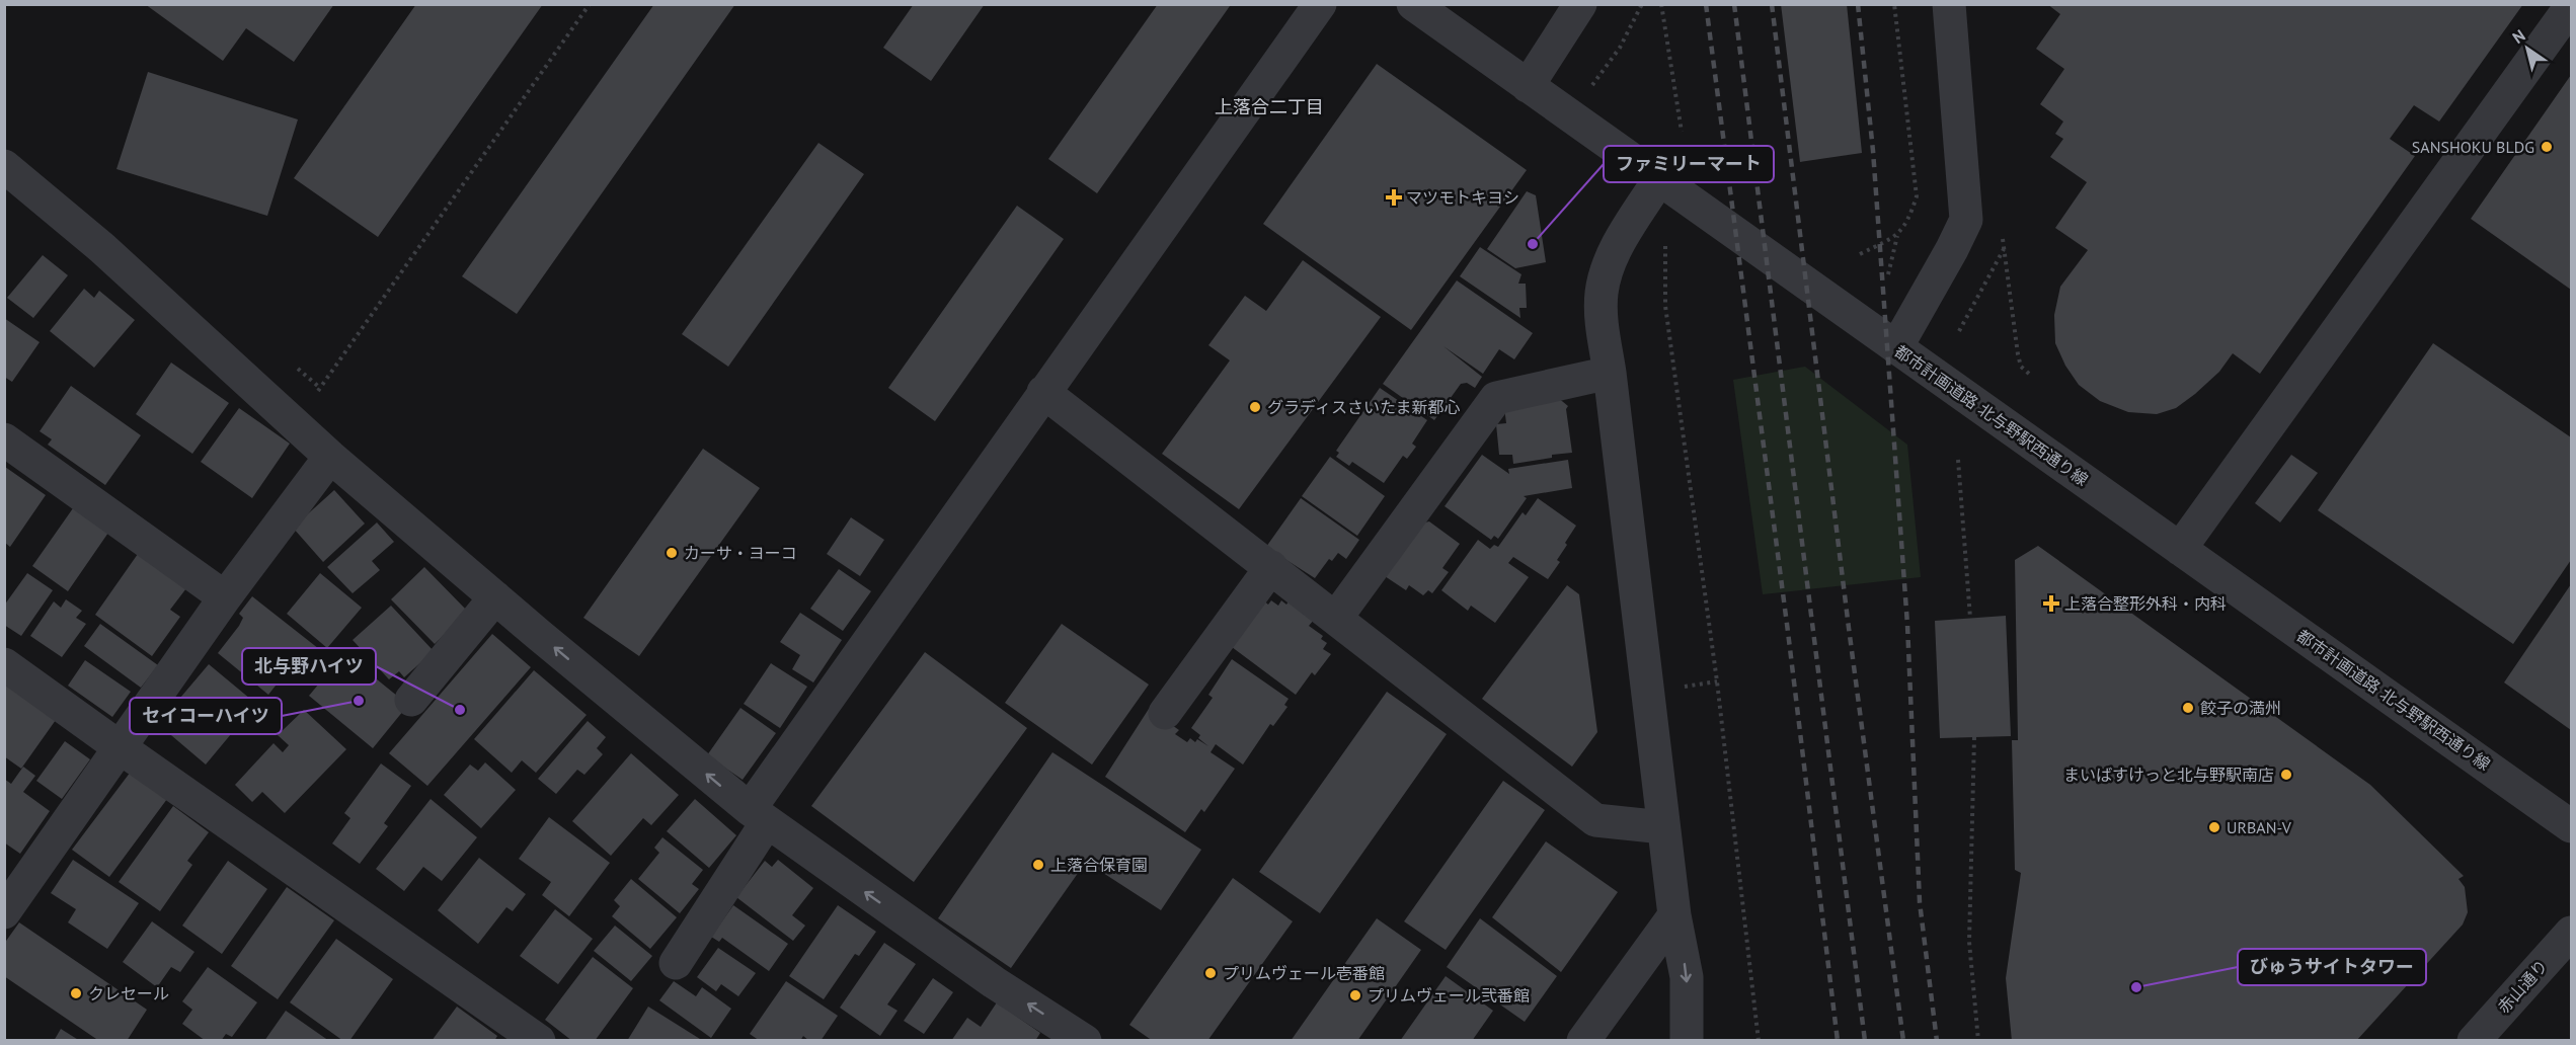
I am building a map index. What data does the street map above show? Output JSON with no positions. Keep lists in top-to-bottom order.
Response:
{
  "streets": {
    "street": ["都市計画道路 北与野駅西通り線", "赤山通り"]
  },
  "districts": ["上落合二丁目"],
  "places": {
    "other": [
      "SANSHOKU BLDG",
      "ファミリーマート",
      "グラディスさいたま新都心",
      "カーサ・ヨーコ",
      "セイコーハイツ",
      "餃子の満州",
      "北与野ハイツ",
      "まいばすけっと北与野駅南店",
      "URBAN-V",
      "上落合保育園",
      "プリムヴェール壱番館",
      "びゅうサイトタワー",
      "クレセール",
      "プリムヴェール弐番館"
    ],
    "health": ["マツモトキヨシ", "上落合整形外科・内科"]
  },
  "north": "top left"
}
